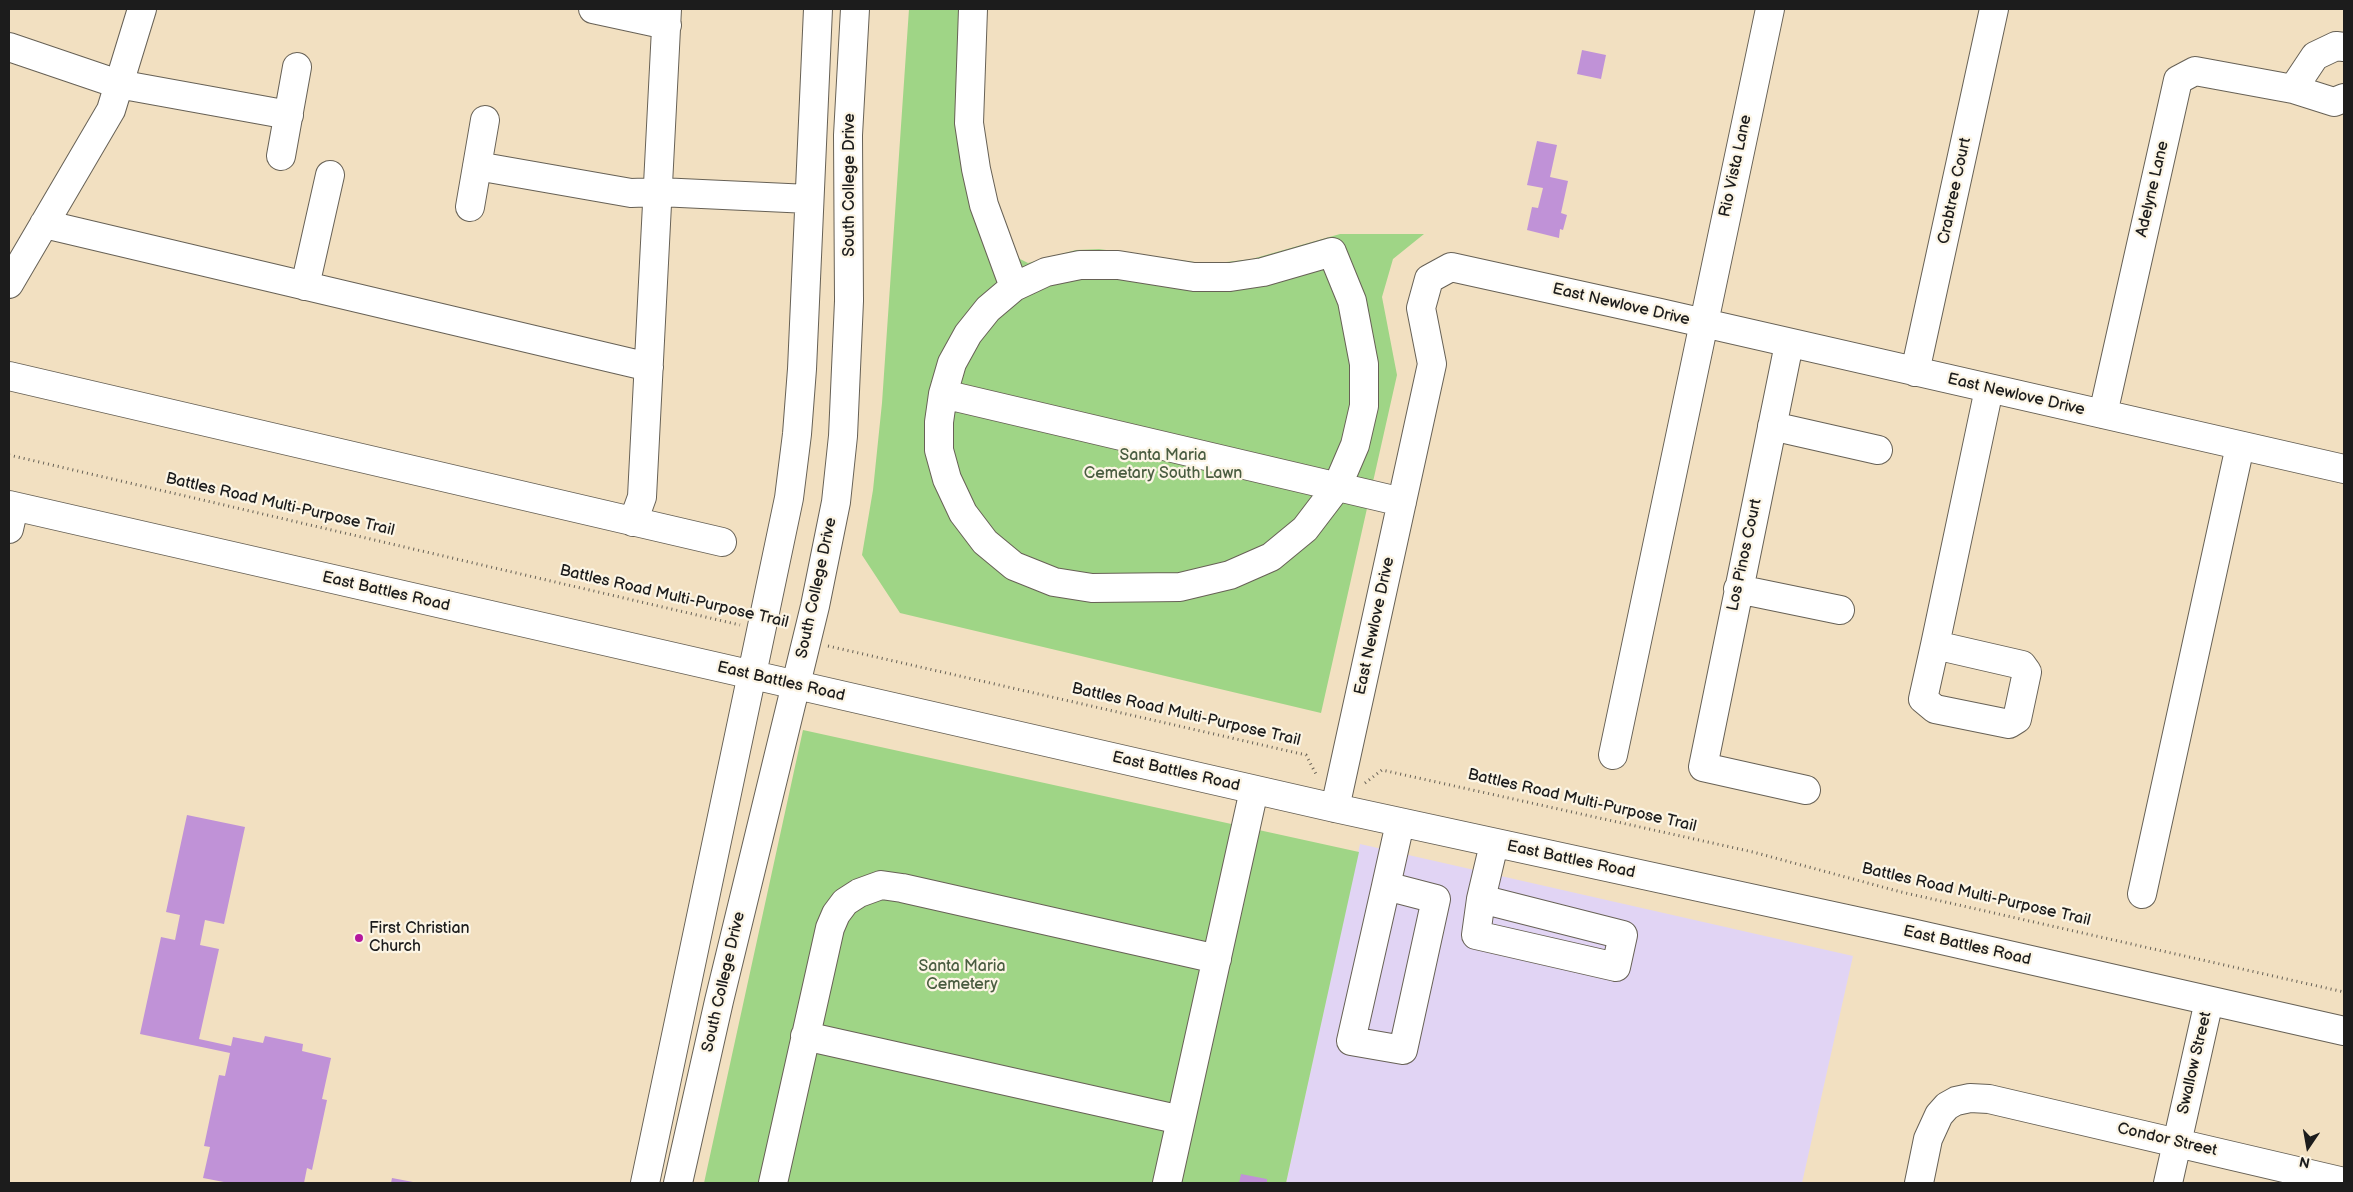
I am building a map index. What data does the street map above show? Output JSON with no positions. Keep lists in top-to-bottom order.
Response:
{
  "streets": {
    "street": [
      "Rio Vista Lane",
      "South College Drive",
      "Adelyne Lane",
      "Crabtree Court",
      "East Newlove Drive",
      "Los Pinos Court",
      "East Battles Road",
      "Swallow Street",
      "Condor Street"
    ],
    "path": ["Battles Road Multi-Purpose Trail"]
  },
  "crossings": [
    ["Rio Vista Lane", "East Newlove Drive"],
    ["South College Drive", "Battles Road Multi-Purpose Trail"],
    ["South College Drive", "East Battles Road"],
    ["Adelyne Lane", "East Newlove Drive"],
    ["Crabtree Court", "East Newlove Drive"],
    ["East Newlove Drive", "Battles Road Multi-Purpose Trail"],
    ["East Newlove Drive", "Los Pinos Court"],
    ["East Newlove Drive", "East Battles Road"],
    ["Battles Road Multi-Purpose Trail", "East Battles Road"],
    ["East Battles Road", "Swallow Street"],
    ["Swallow Street", "Condor Street"]
  ],
  "parks": ["Santa Maria Cemetary South Lawn", "Santa Maria Cemetery"],
  "places": ["First Christian Church"],
  "north": "bottom"
}
